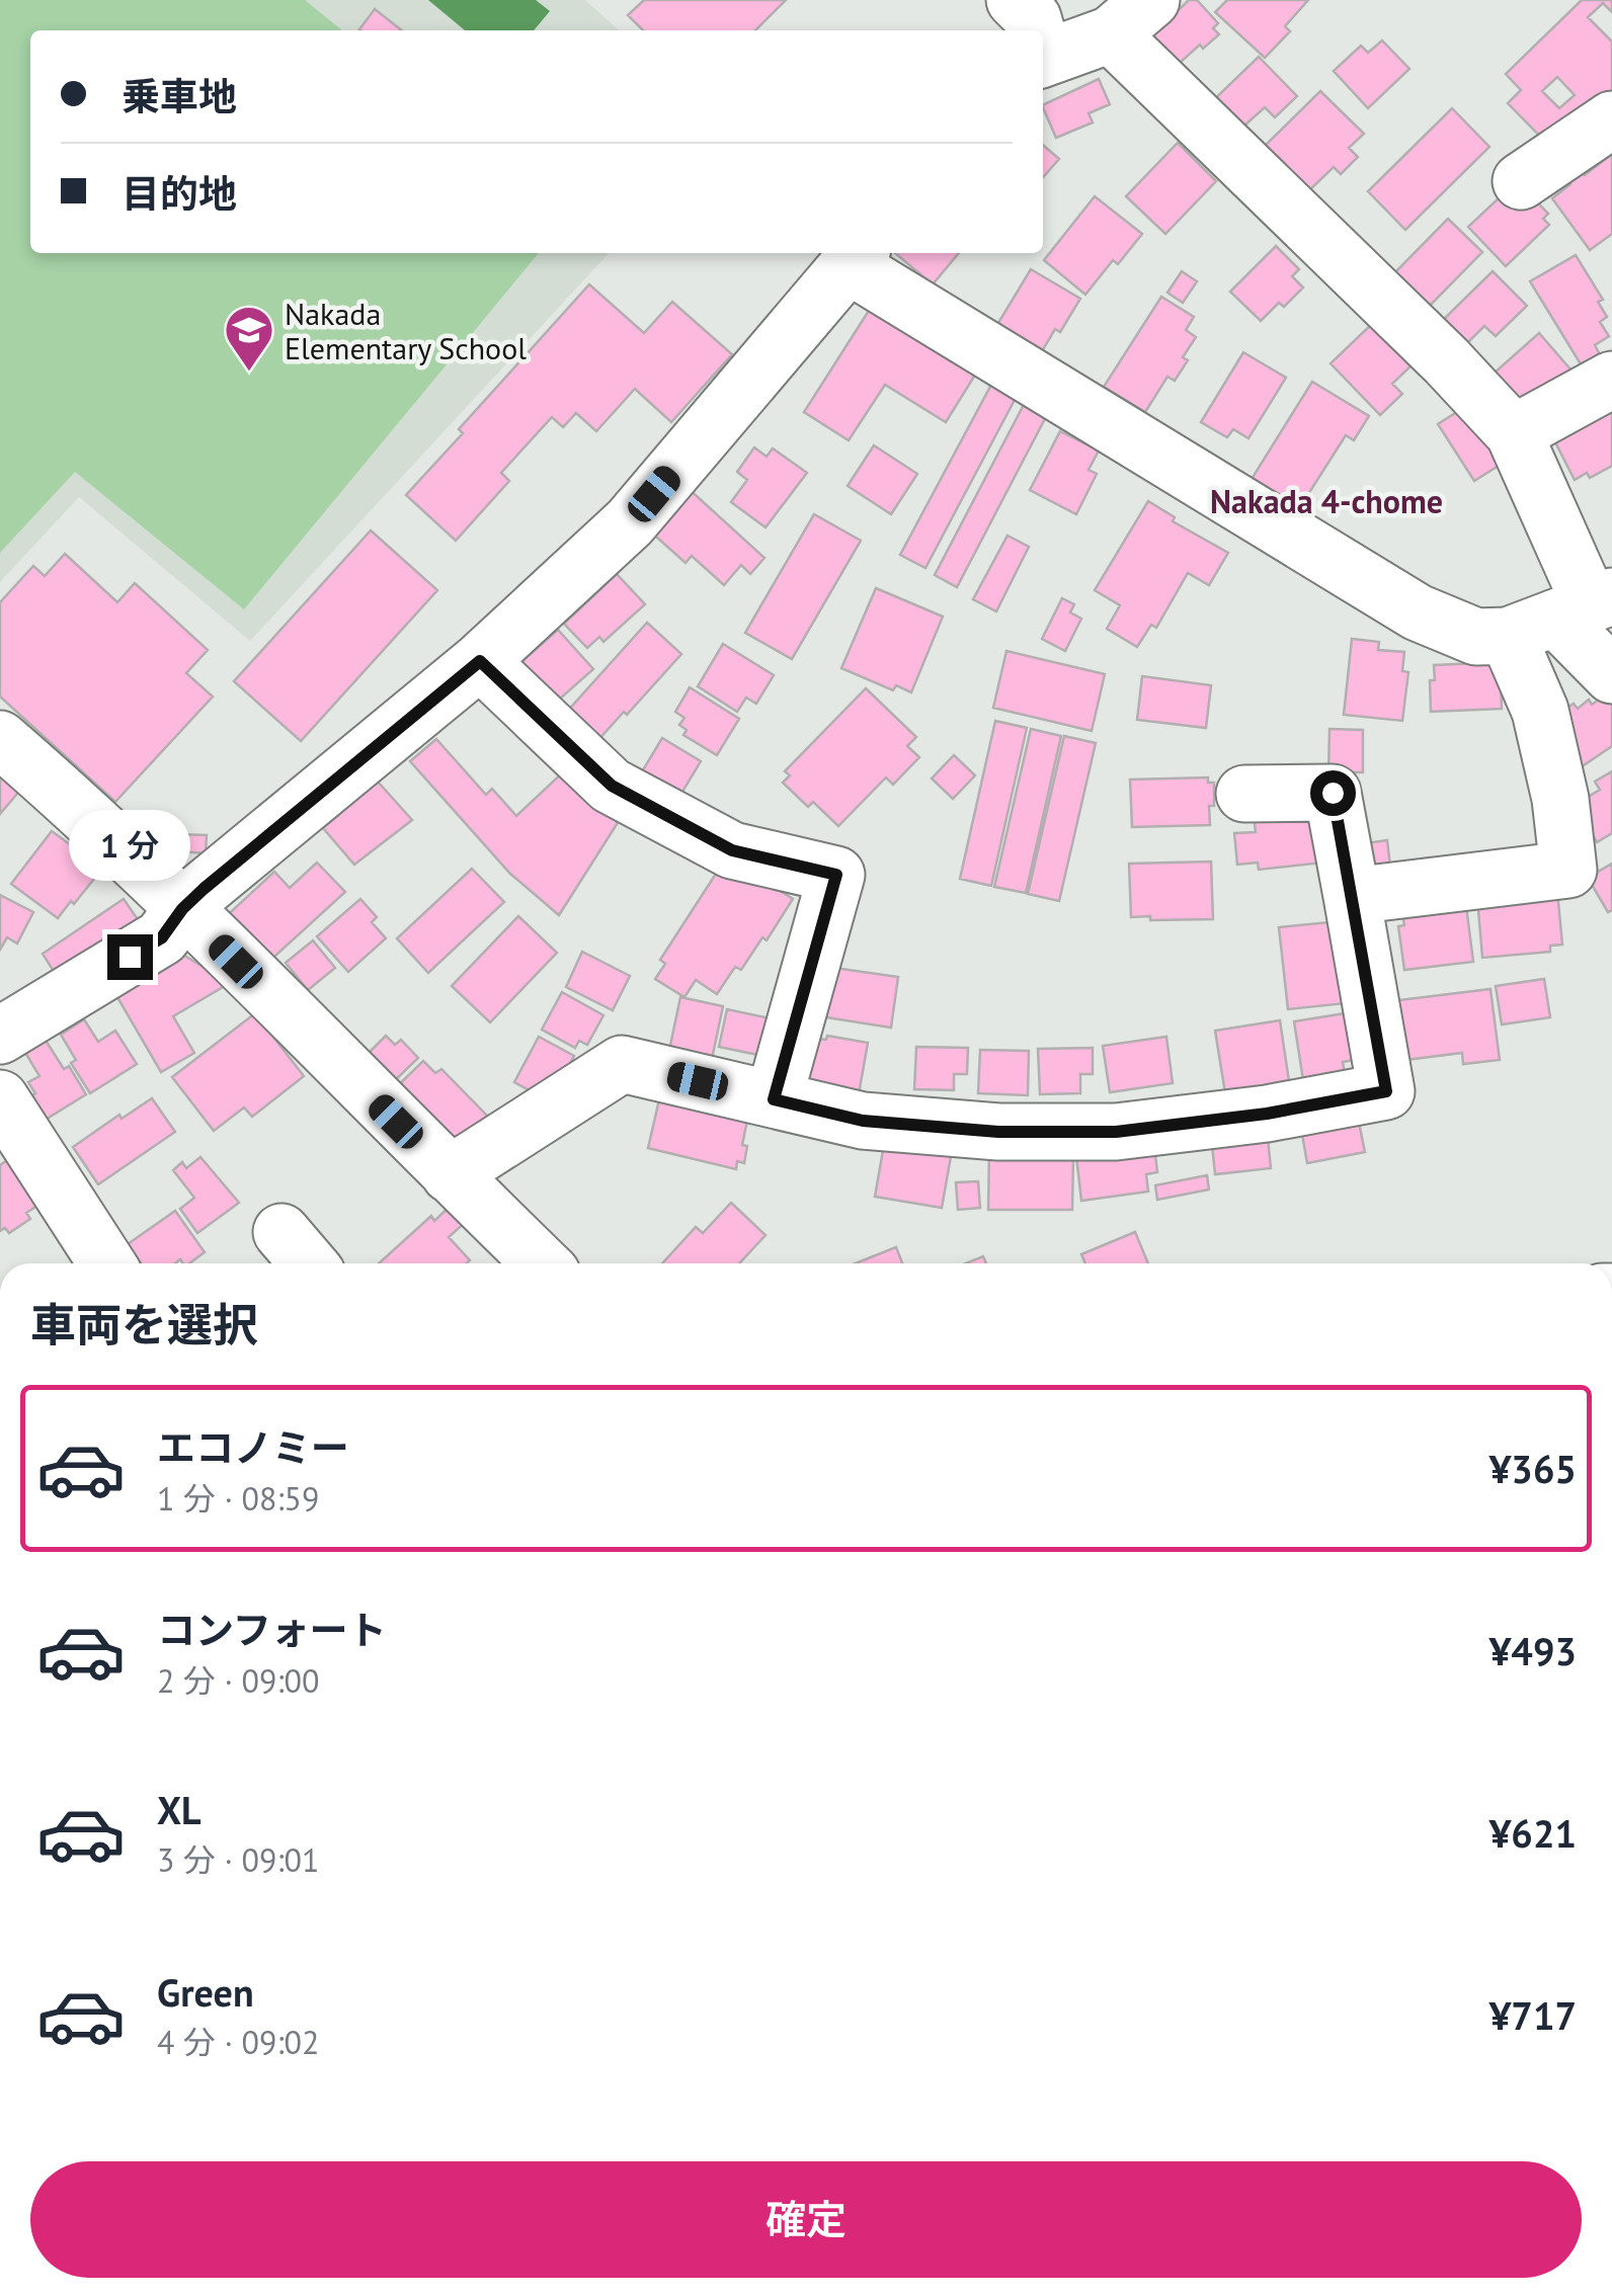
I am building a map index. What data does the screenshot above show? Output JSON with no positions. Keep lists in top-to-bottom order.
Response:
{
  "districts": ["Nakada 4-chome"],
  "places": {
    "school or university": ["Nakada Elementary School"]
  },
  "page": {
    "banner": ["乗車地", "目的地"],
    "bubble": "1 分",
    "heading": "車両を選択",
    "list": [
      {
        "name": "エコノミー",
        "note": "1 分 · 08:59",
        "value": "¥365"
      },
      {
        "name": "コンフォート",
        "note": "2 分 · 09:00",
        "value": "¥493"
      },
      {
        "name": "XL",
        "note": "3 分 · 09:01",
        "value": "¥621"
      },
      {
        "name": "Green",
        "note": "4 分 · 09:02",
        "value": "¥717"
      }
    ],
    "buttons": "確定"
  }
}
